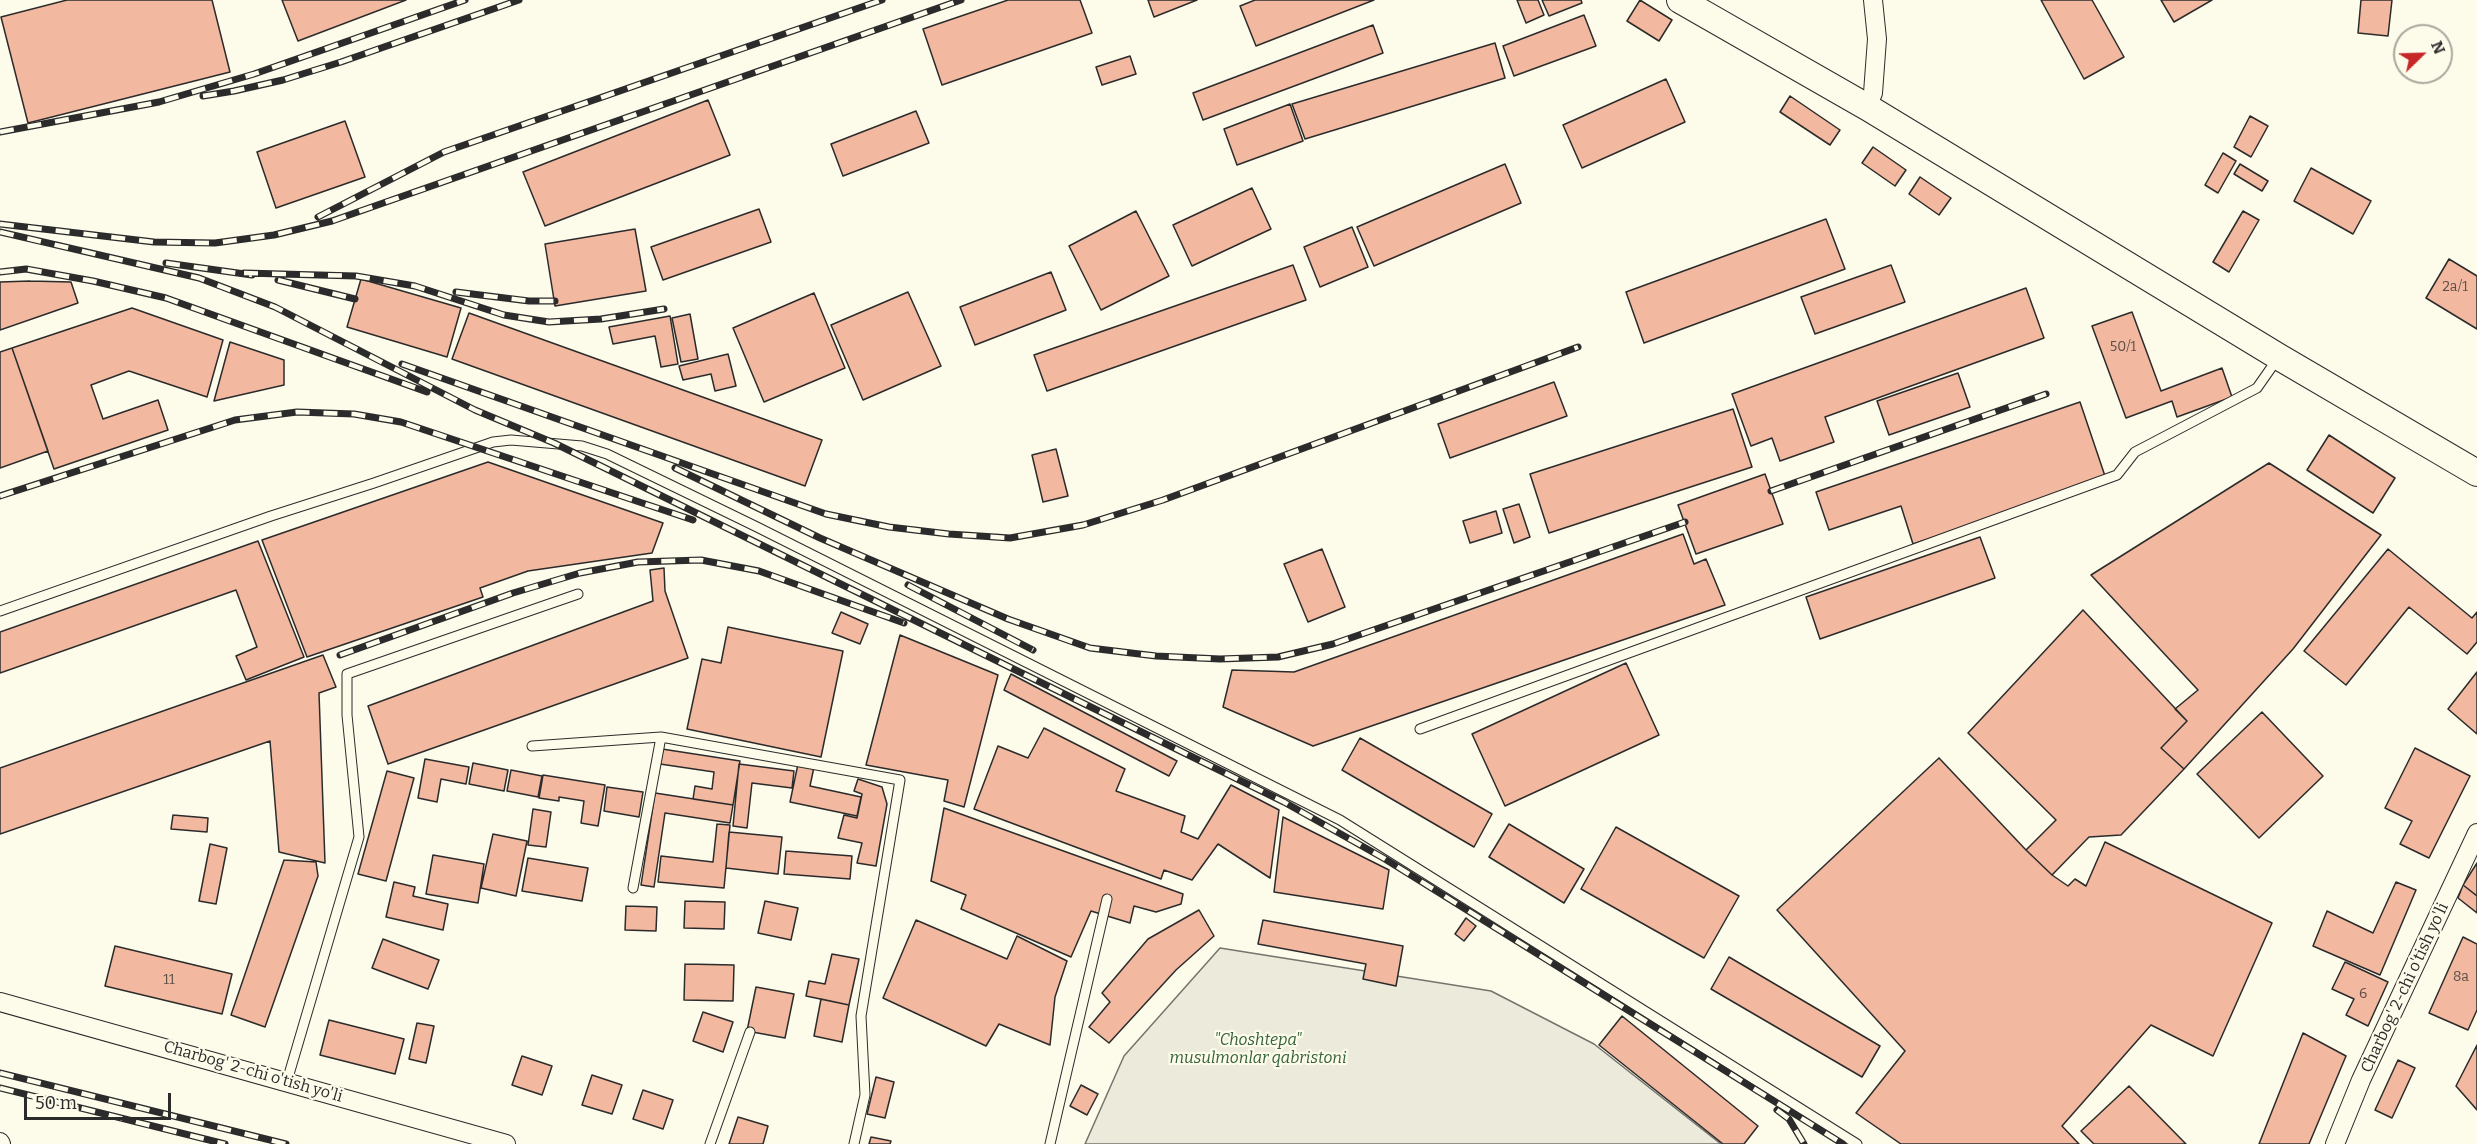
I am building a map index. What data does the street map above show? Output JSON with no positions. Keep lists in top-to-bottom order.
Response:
{
  "streets": {
    "street": ["Charbog' 2-chi o'tish yo'li"]
  },
  "parks": ["\"Choshtepa\" musulmonlar qabristoni"],
  "house_numbers": [
    "2a/1",
    "50/1",
    "8а",
    "11",
    "6"
  ],
  "scale_bar": "50 m",
  "north": "top right"
}
